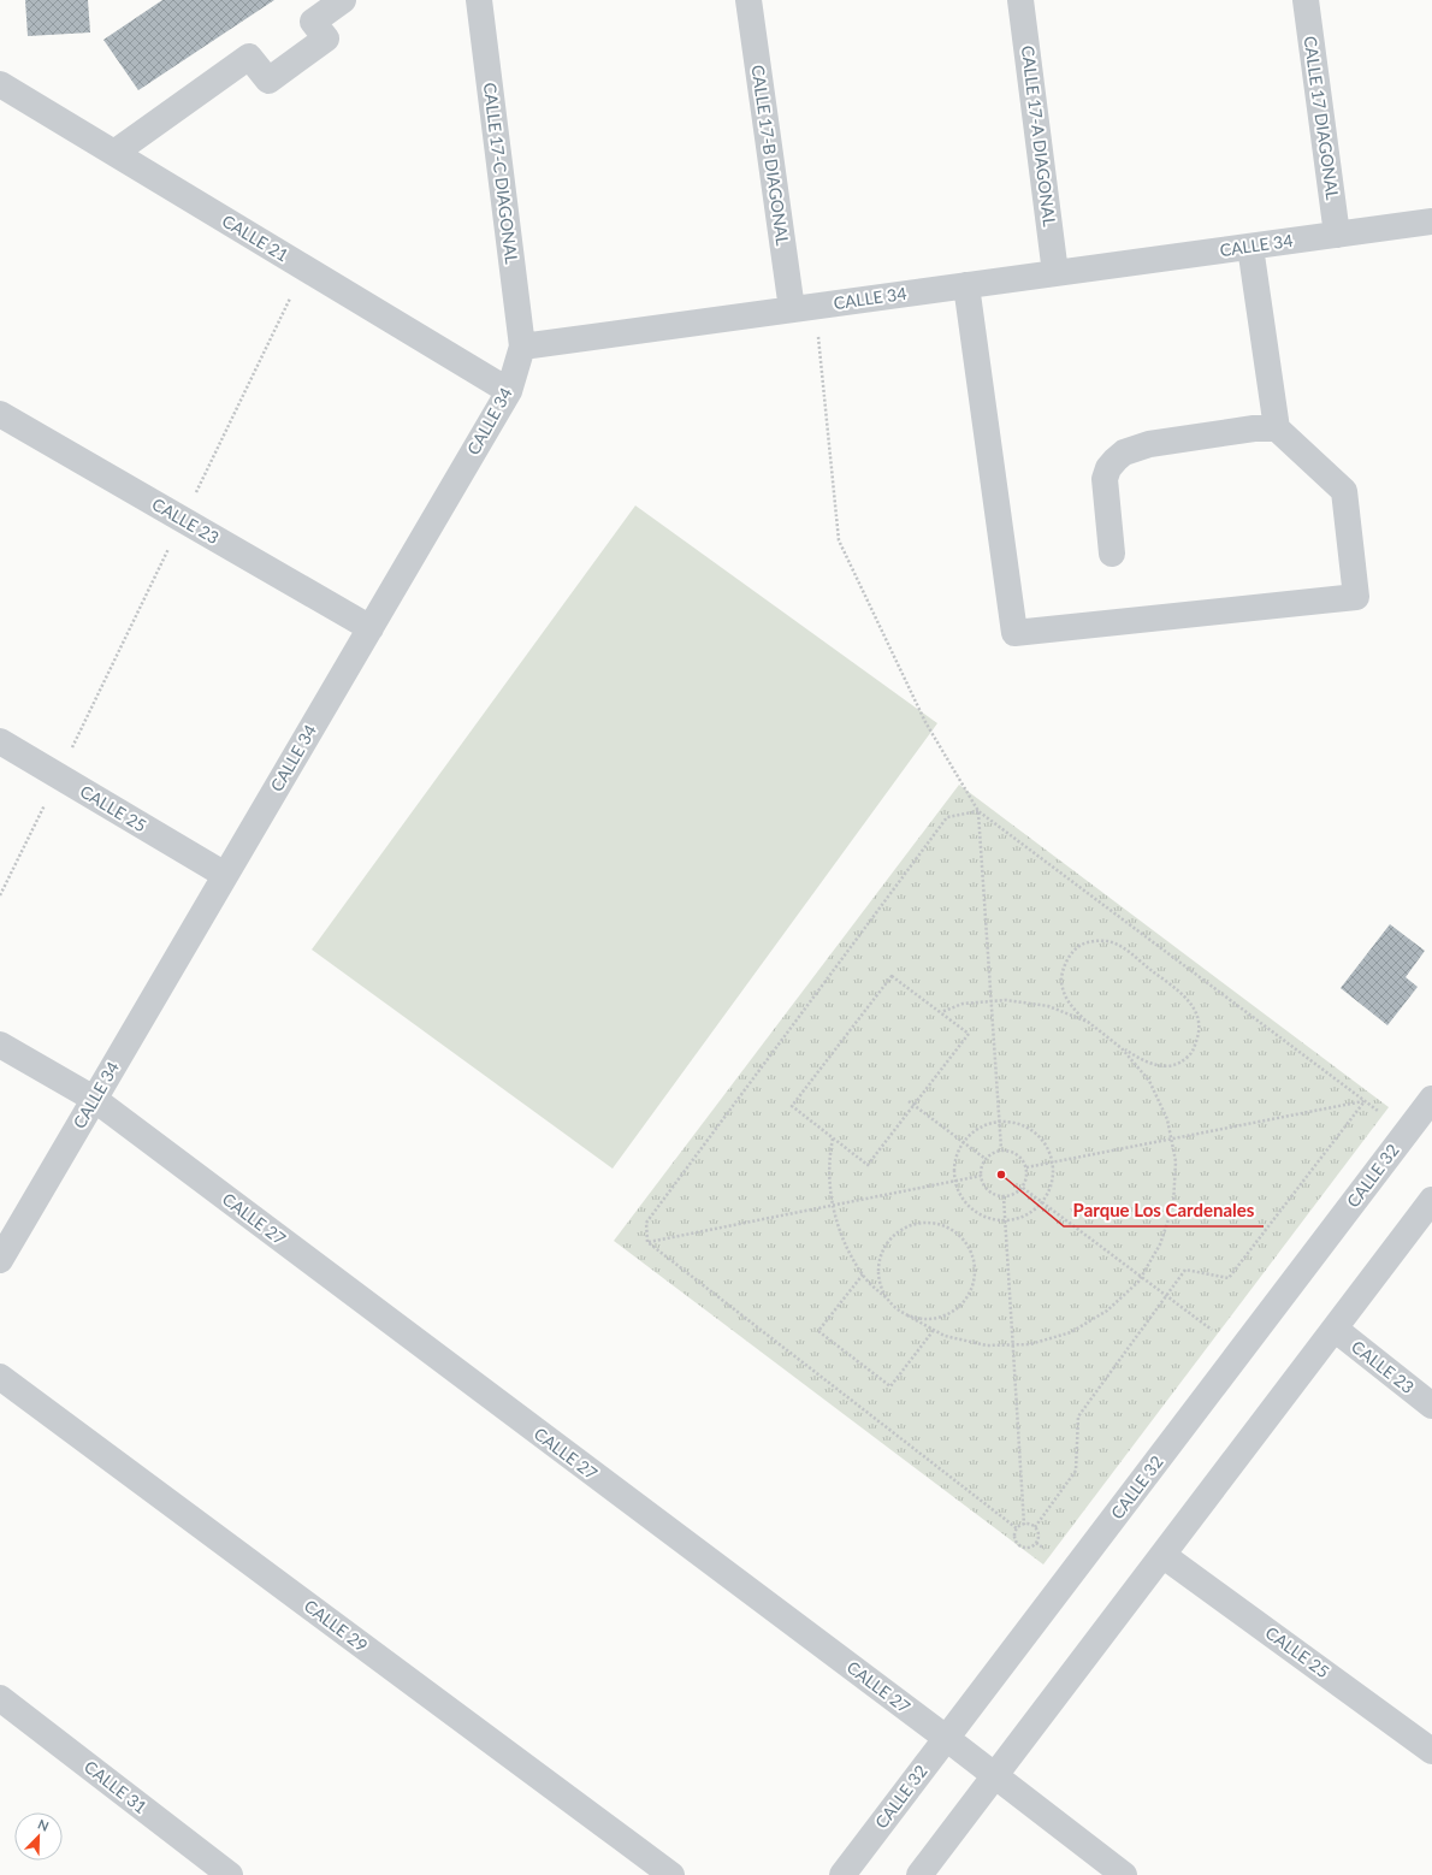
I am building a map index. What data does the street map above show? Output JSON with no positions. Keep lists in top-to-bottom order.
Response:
{
  "streets": {
    "street": [
      "CALLE 17 DIAGONAL",
      "CALLE 17-A DIAGONAL",
      "CALLE 17-B DIAGONAL",
      "CALLE 17-C DIAGONAL",
      "CALLE 21",
      "CALLE 34",
      "CALLE 23",
      "CALLE 25",
      "CALLE 32",
      "CALLE 27",
      "CALLE 29",
      "CALLE 31"
    ]
  },
  "crossings": [
    ["CALLE 17 DIAGONAL", "CALLE 34"],
    ["CALLE 17-A DIAGONAL", "CALLE 34"],
    ["CALLE 17-B DIAGONAL", "CALLE 34"],
    ["CALLE 17-C DIAGONAL", "CALLE 34"],
    ["CALLE 21", "CALLE 34"],
    ["CALLE 34", "CALLE 23"],
    ["CALLE 34", "CALLE 25"],
    ["CALLE 34", "CALLE 27"],
    ["CALLE 32", "CALLE 27"]
  ],
  "places": ["Parque Los Cardenales"],
  "north": "top right"
}
